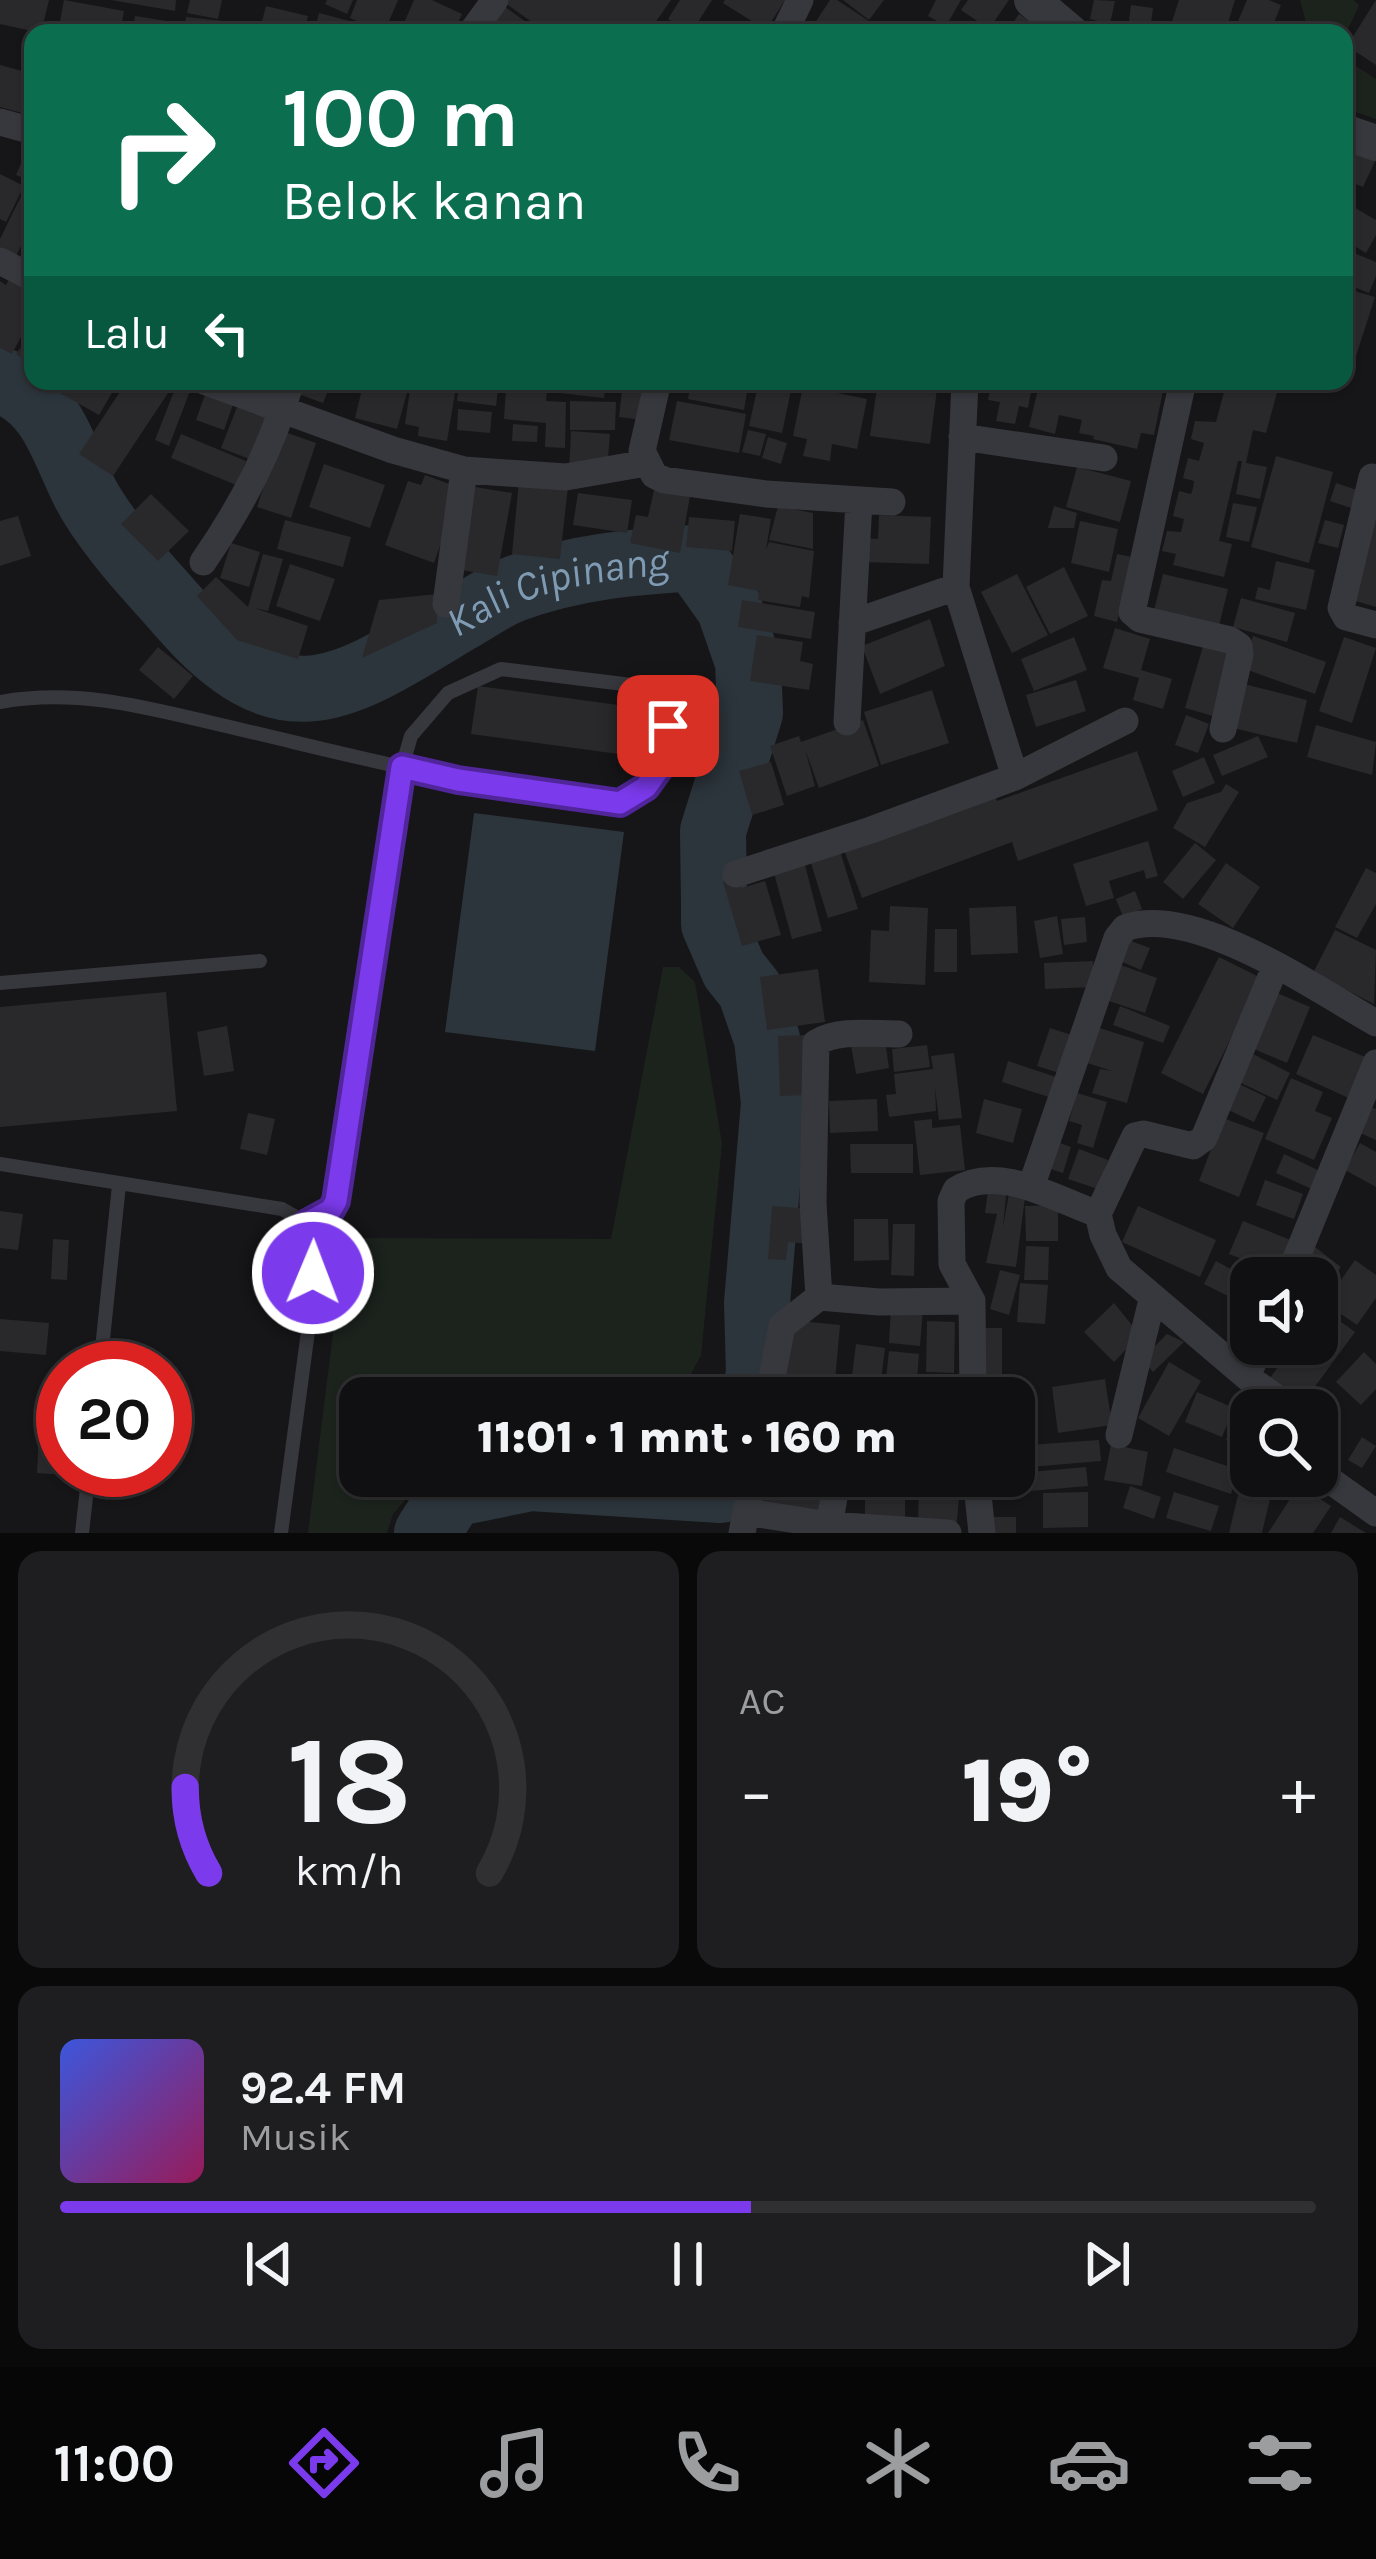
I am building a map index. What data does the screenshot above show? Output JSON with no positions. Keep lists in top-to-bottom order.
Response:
{
  "water": ["Kali Cipinang"],
  "page": {
    "turn": ["100 m", "Belok kanan"],
    "then": "Lalu",
    "limit": "20",
    "trip": "11:01 · 1 mnt · 160 m",
    "tile": "AC",
    "heat": ["−", "19°", "+"],
    "song": ["92.4 FM", "Musik"],
    "tabs": "11:00",
    "gauge": ["18", "km/h"]
  }
}
